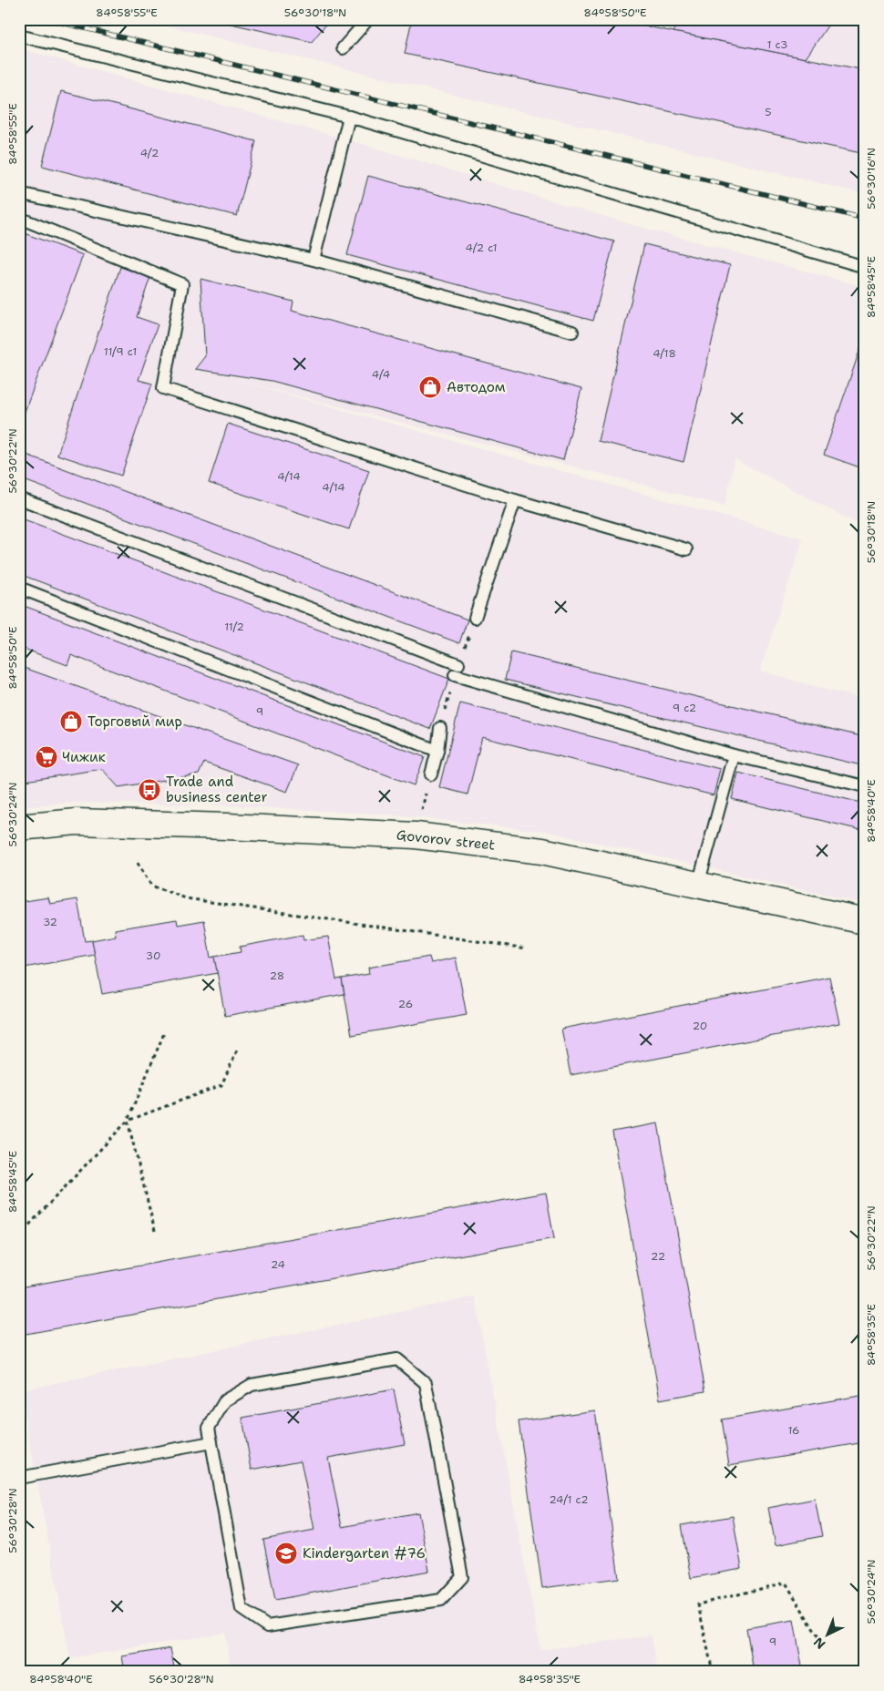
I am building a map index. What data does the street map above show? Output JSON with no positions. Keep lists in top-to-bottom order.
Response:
{
  "streets": {
    "street": ["Govorov street"]
  },
  "places": {
    "shop": ["Автодом", "Торговый мир"],
    "supermarket": ["Чижик"],
    "bus stop": ["Trade and business center"],
    "school or university": ["Kindergarten #76"]
  },
  "house_numbers": [
    "1 с3",
    "5",
    "4/2",
    "4/2 с1",
    "11/9 с1",
    "4/18",
    "4/4",
    "4/14",
    "4/14",
    "11/2",
    "9 с2",
    "9",
    "32",
    "30",
    "28",
    "26",
    "20",
    "22",
    "24",
    "16",
    "24/1 с2",
    "9"
  ],
  "north": "bottom left",
  "coordinates": [
    "84°58'55\"E",
    "56°30'18\"N",
    "84°58'50\"E",
    "56°30'16\"N",
    "84°58'45\"E",
    "56°30'22\"N",
    "84°58'40\"E",
    "56°30'24\"N",
    "84°58'35\"E",
    "56°30'28\"N"
  ]
}
